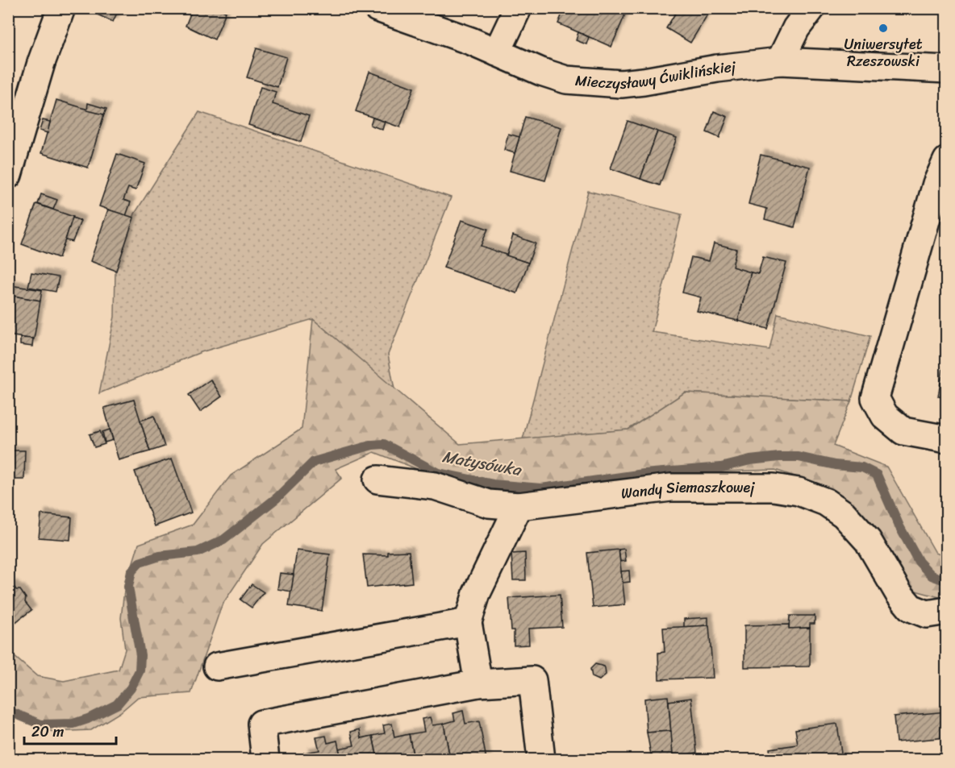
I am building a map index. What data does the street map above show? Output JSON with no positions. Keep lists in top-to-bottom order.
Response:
{
  "streets": {
    "street": ["Mieczysławy Ćwiklińskiej", "Wandy Siemaszkowej"]
  },
  "water": ["Matysówka"],
  "places": ["Uniwersytet Rzeszowski"],
  "scale_bar": "20 m"
}
